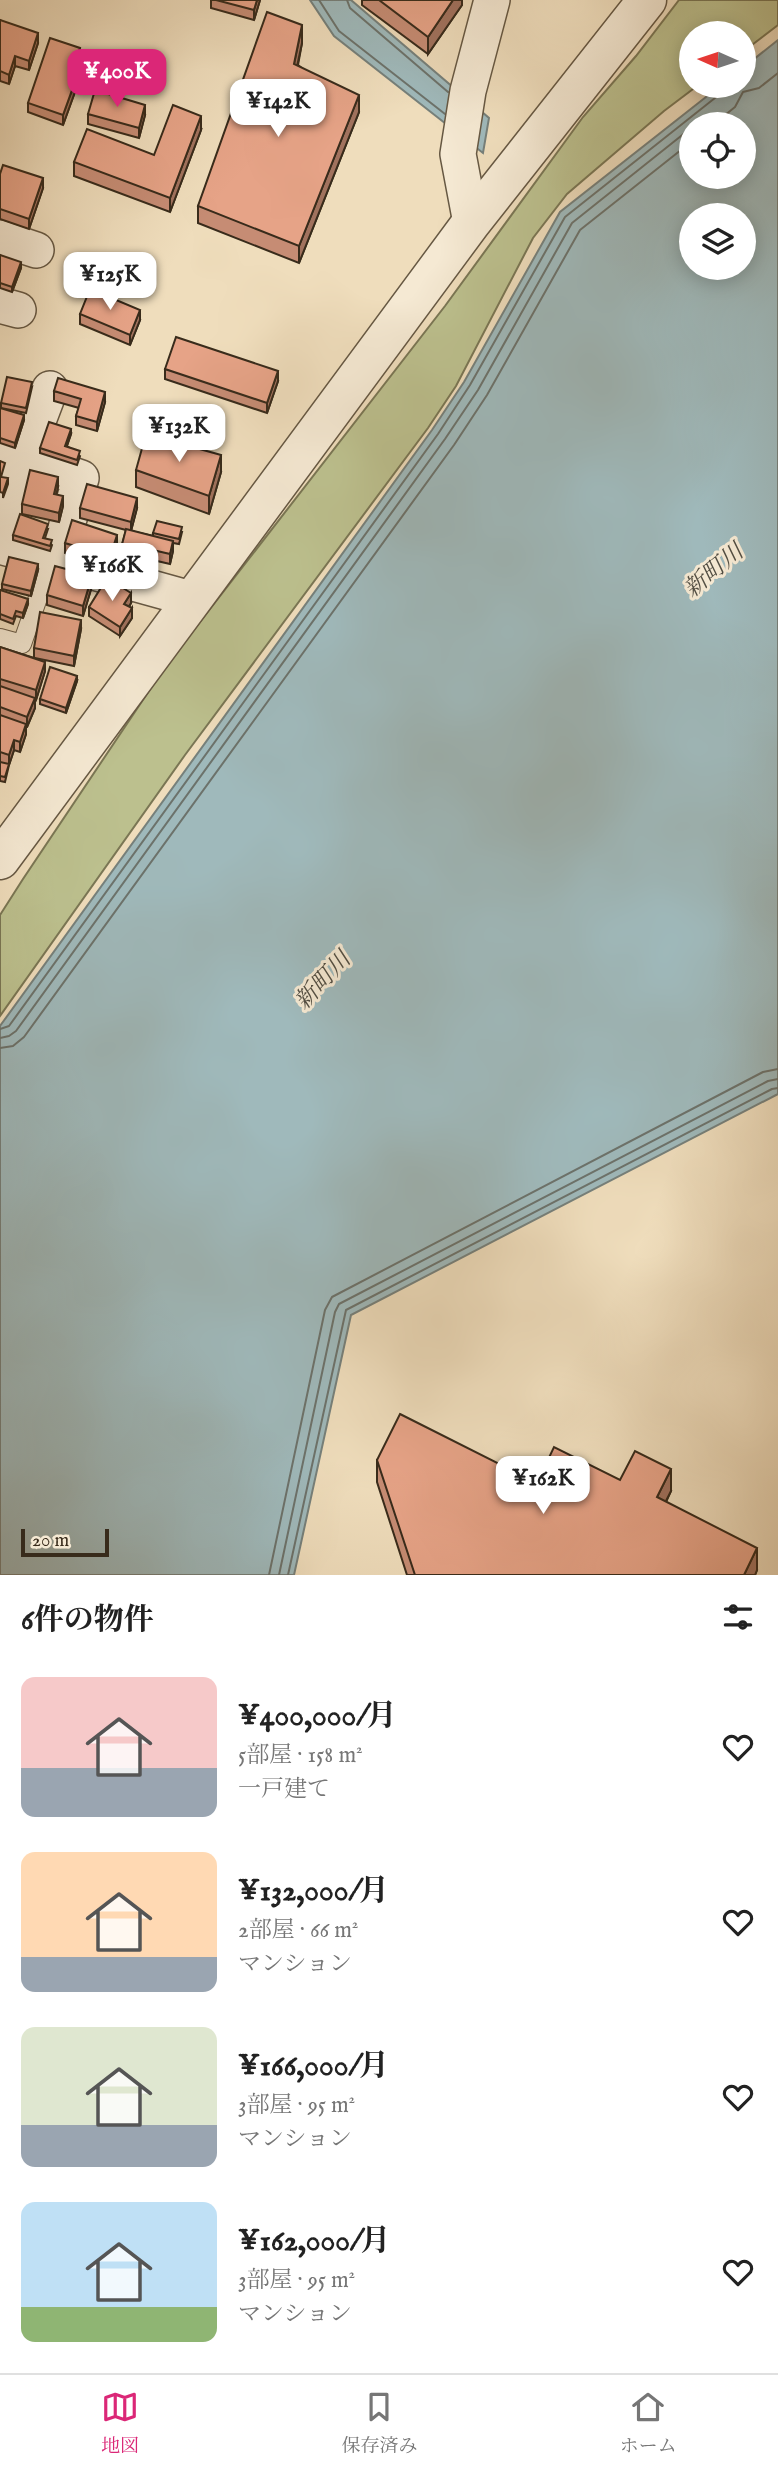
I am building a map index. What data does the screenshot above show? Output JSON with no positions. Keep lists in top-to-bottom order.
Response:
{
  "water": ["新町川"],
  "scale_bar": "20 m",
  "north": "left",
  "page": {
    "price": [
      "¥400K",
      "¥142K",
      "¥125K",
      "¥132K",
      "¥166K",
      "¥162K"
    ],
    "scale": "20 m",
    "heading": "6件の物件",
    "list": [
      {
        "name": "¥400,000/月",
        "note": "5部屋 · 158 m² · 一戸建て"
      },
      {
        "name": "¥132,000/月",
        "note": "2部屋 · 66 m² · マンション"
      },
      {
        "name": "¥166,000/月",
        "note": "3部屋 · 95 m² · マンション"
      },
      {
        "name": "¥162,000/月",
        "note": "3部屋 · 95 m² · マンション"
      }
    ],
    "tabs": ["地図", "保存済み", "ホーム"]
  }
}
